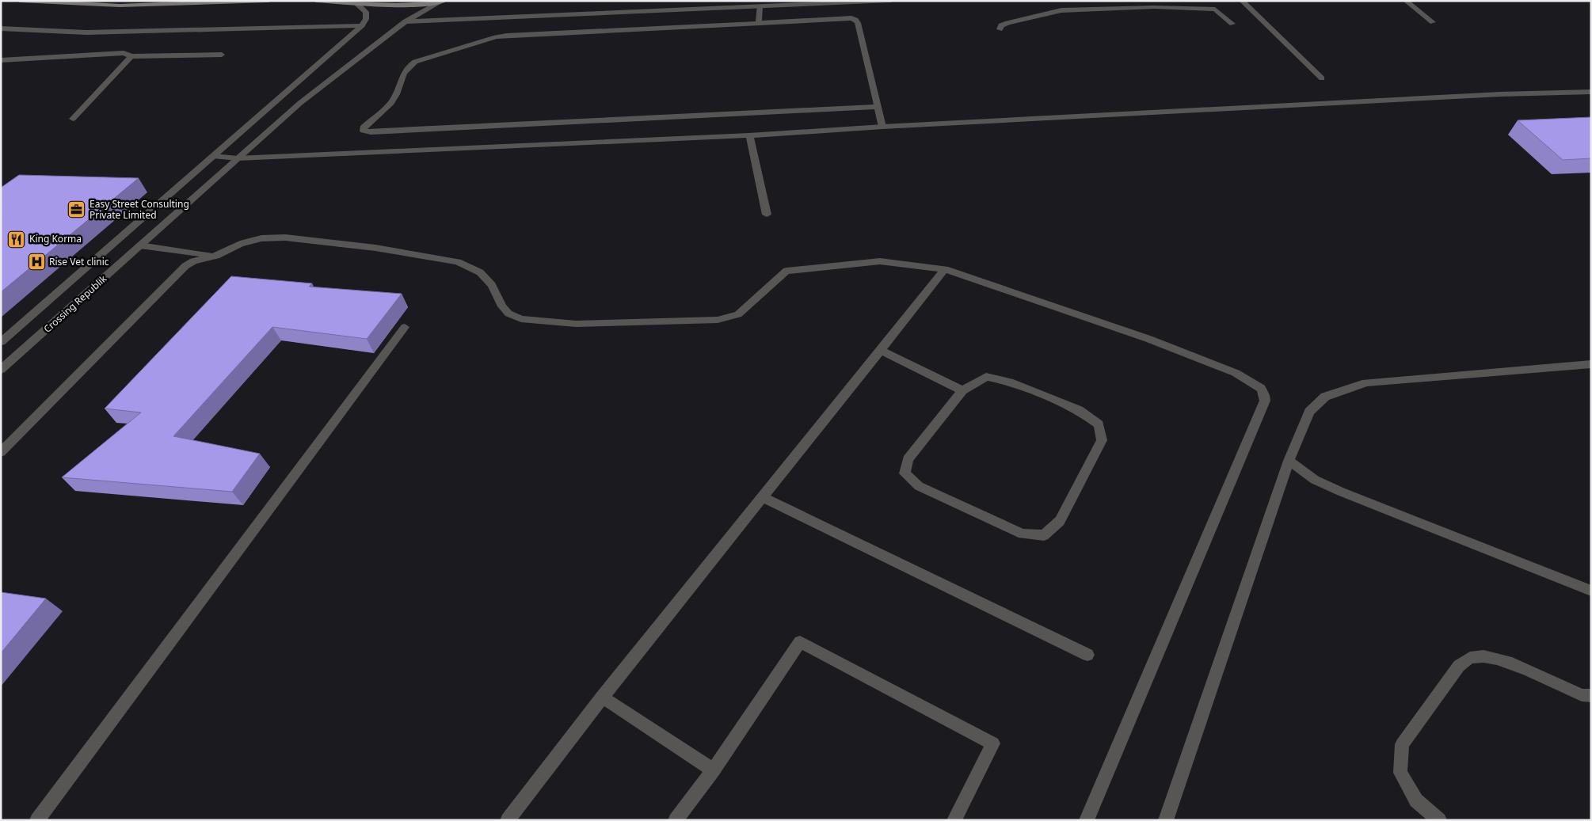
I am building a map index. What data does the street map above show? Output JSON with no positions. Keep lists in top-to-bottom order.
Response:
{
  "streets": {
    "street": ["Crossing Republik"]
  },
  "places": {
    "office": ["Easy Street Consulting Private Limited"],
    "restaurant": ["King Korma"],
    "hospital": ["Rise Vet clinic"]
  }
}
